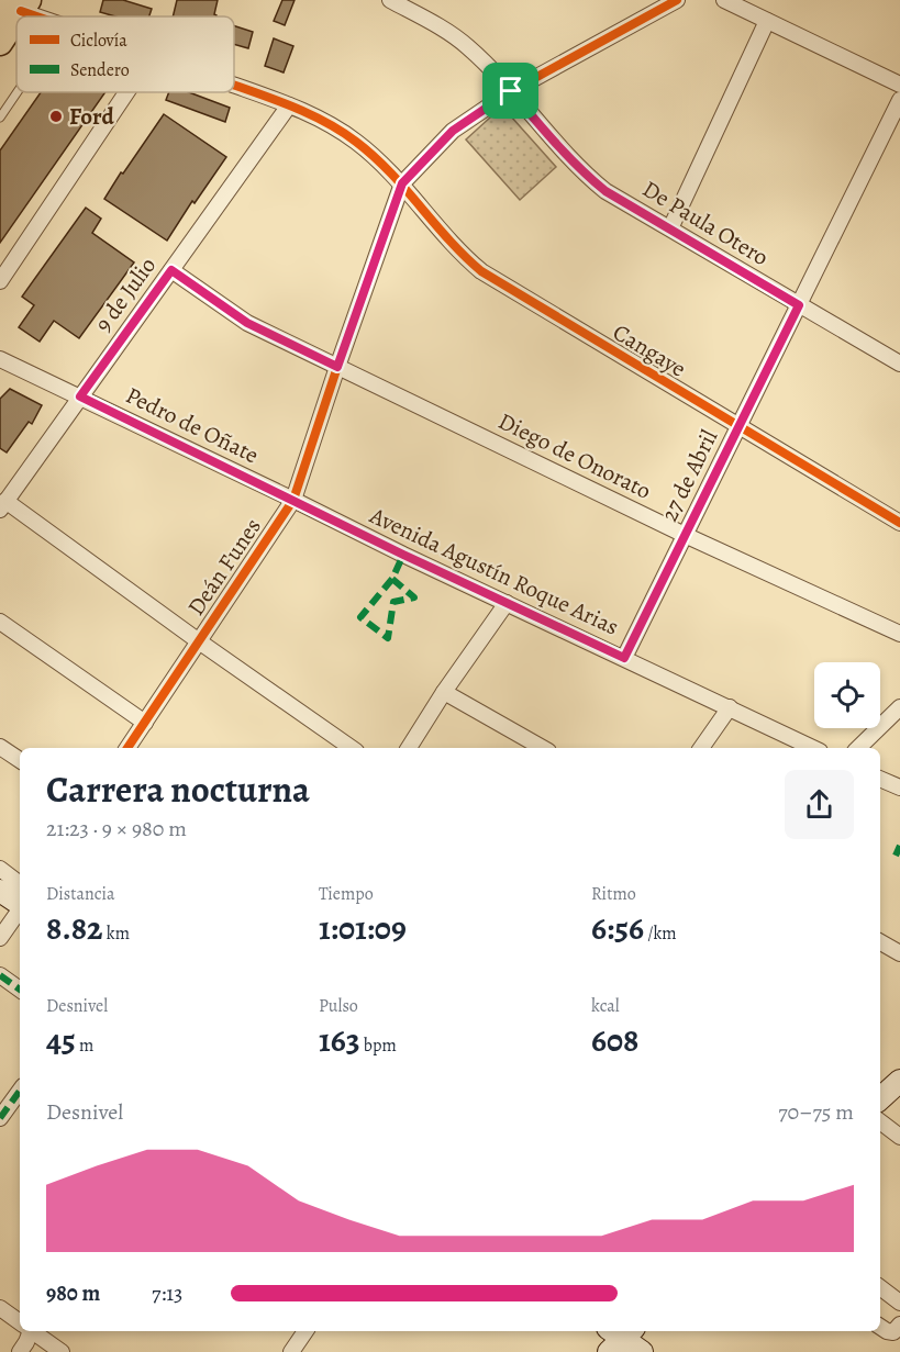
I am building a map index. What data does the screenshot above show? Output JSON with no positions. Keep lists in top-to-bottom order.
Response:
{
  "streets": {
    "street": [
      "De Paula Otero",
      "9 de Julio",
      "Cangaye",
      "Pedro de Oñate",
      "Diego de Onorato",
      "27 de Abril",
      "Deán Funes",
      "Avenida Agustín Roque Arias"
    ]
  },
  "crossings": [
    ["De Paula Otero", "27 de Abril"],
    ["De Paula Otero", "Deán Funes"],
    ["9 de Julio", "Cangaye"],
    ["9 de Julio", "Pedro de Oñate"],
    ["9 de Julio", "Diego de Onorato"],
    ["Cangaye", "27 de Abril"],
    ["Cangaye", "Deán Funes"],
    ["Pedro de Oñate", "Deán Funes"],
    ["Pedro de Oñate", "Avenida Agustín Roque Arias"],
    ["Diego de Onorato", "27 de Abril"],
    ["Diego de Onorato", "Deán Funes"],
    ["27 de Abril", "Avenida Agustín Roque Arias"],
    ["Deán Funes", "Avenida Agustín Roque Arias"]
  ],
  "places": ["Ford"],
  "legend": ["Ciclovía", "Sendero"],
  "page": {
    "heading": ["Carrera nocturna", "21:23 · 9 × 980 m"],
    "stats": [
      ["Distancia", "8.82 km"],
      ["Tiempo", "1:01:09"],
      ["Ritmo", "6:56 /km"],
      ["Desnivel", "45 m"],
      ["Pulso", "163 bpm"],
      ["kcal", "608"]
    ],
    "chart": ["Desnivel", "70–75 m"],
    "list": [
      {
        "name": "980 m",
        "note": "7:13"
      }
    ]
  }
}
